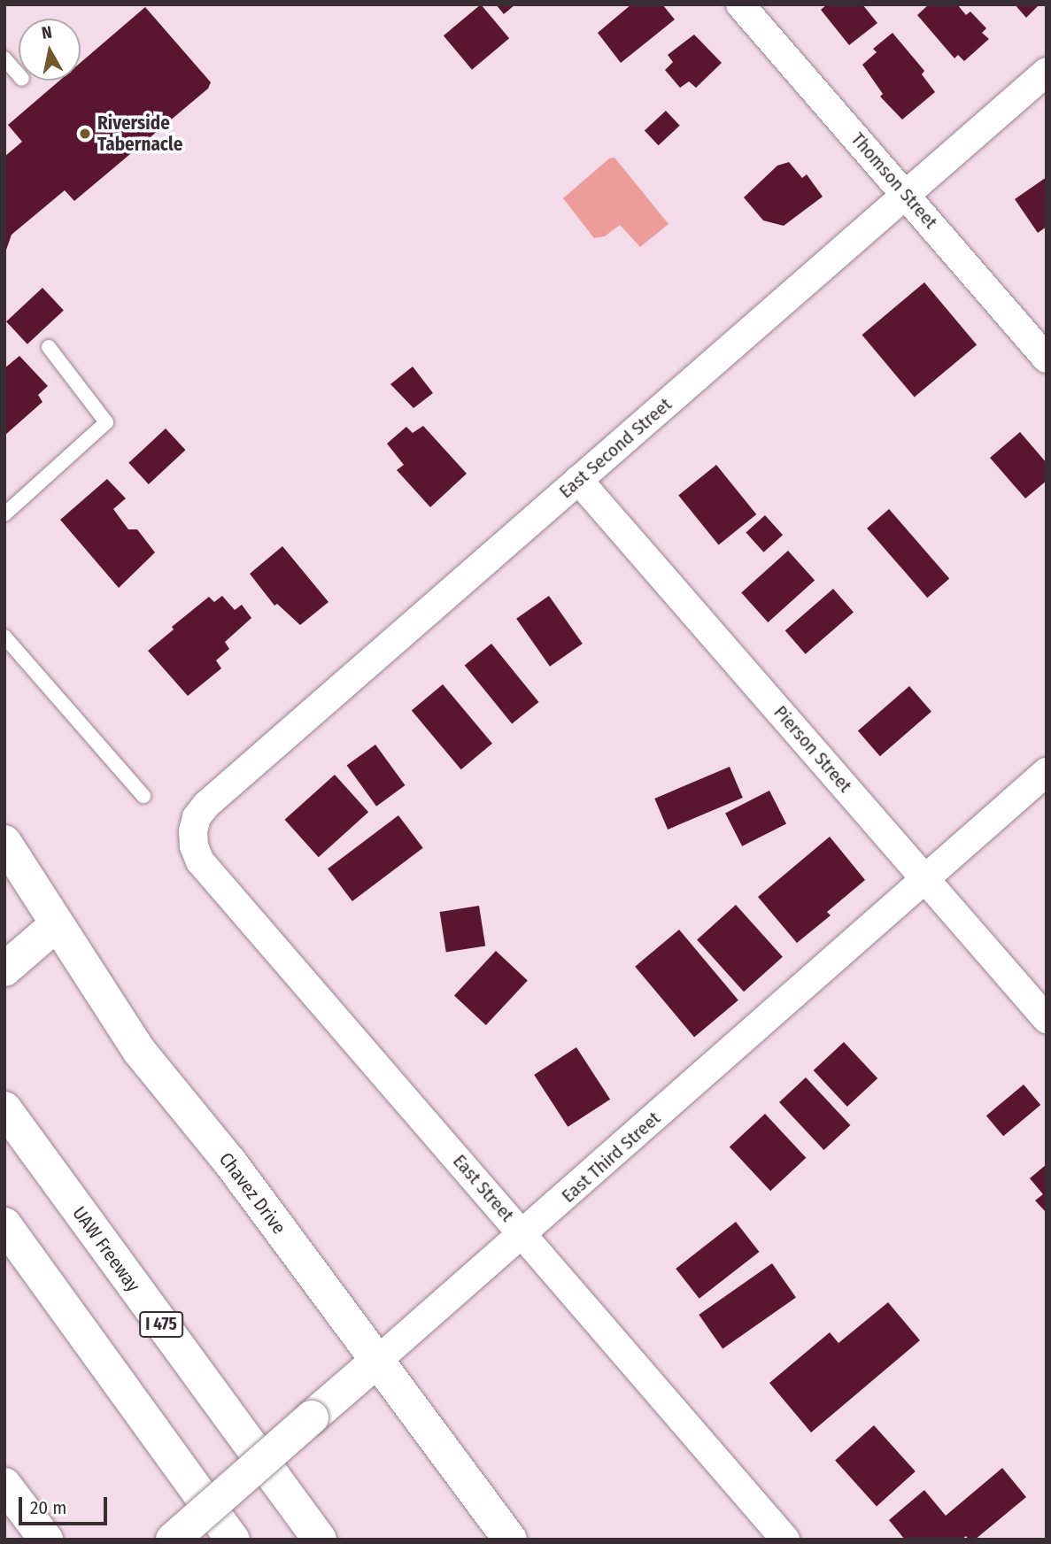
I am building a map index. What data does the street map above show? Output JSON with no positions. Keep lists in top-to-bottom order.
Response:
{
  "streets": {
    "main road": [
      "East Third Street",
      "Chavez Drive",
      "UAW Freeway",
      "I 475"
    ],
    "street": [
      "Thomson Street",
      "East Second Street",
      "Pierson Street",
      "East Street"
    ]
  },
  "crossings": [
    ["Thomson Street", "East Second Street"],
    ["East Second Street", "Pierson Street"],
    ["East Second Street", "East Street"],
    ["Pierson Street", "East Third Street"],
    ["East Third Street", "East Street"],
    ["East Third Street", "Chavez Drive"]
  ],
  "places": ["Riverside Tabernacle"],
  "scale_bar": "20 m",
  "north": "top"
}
